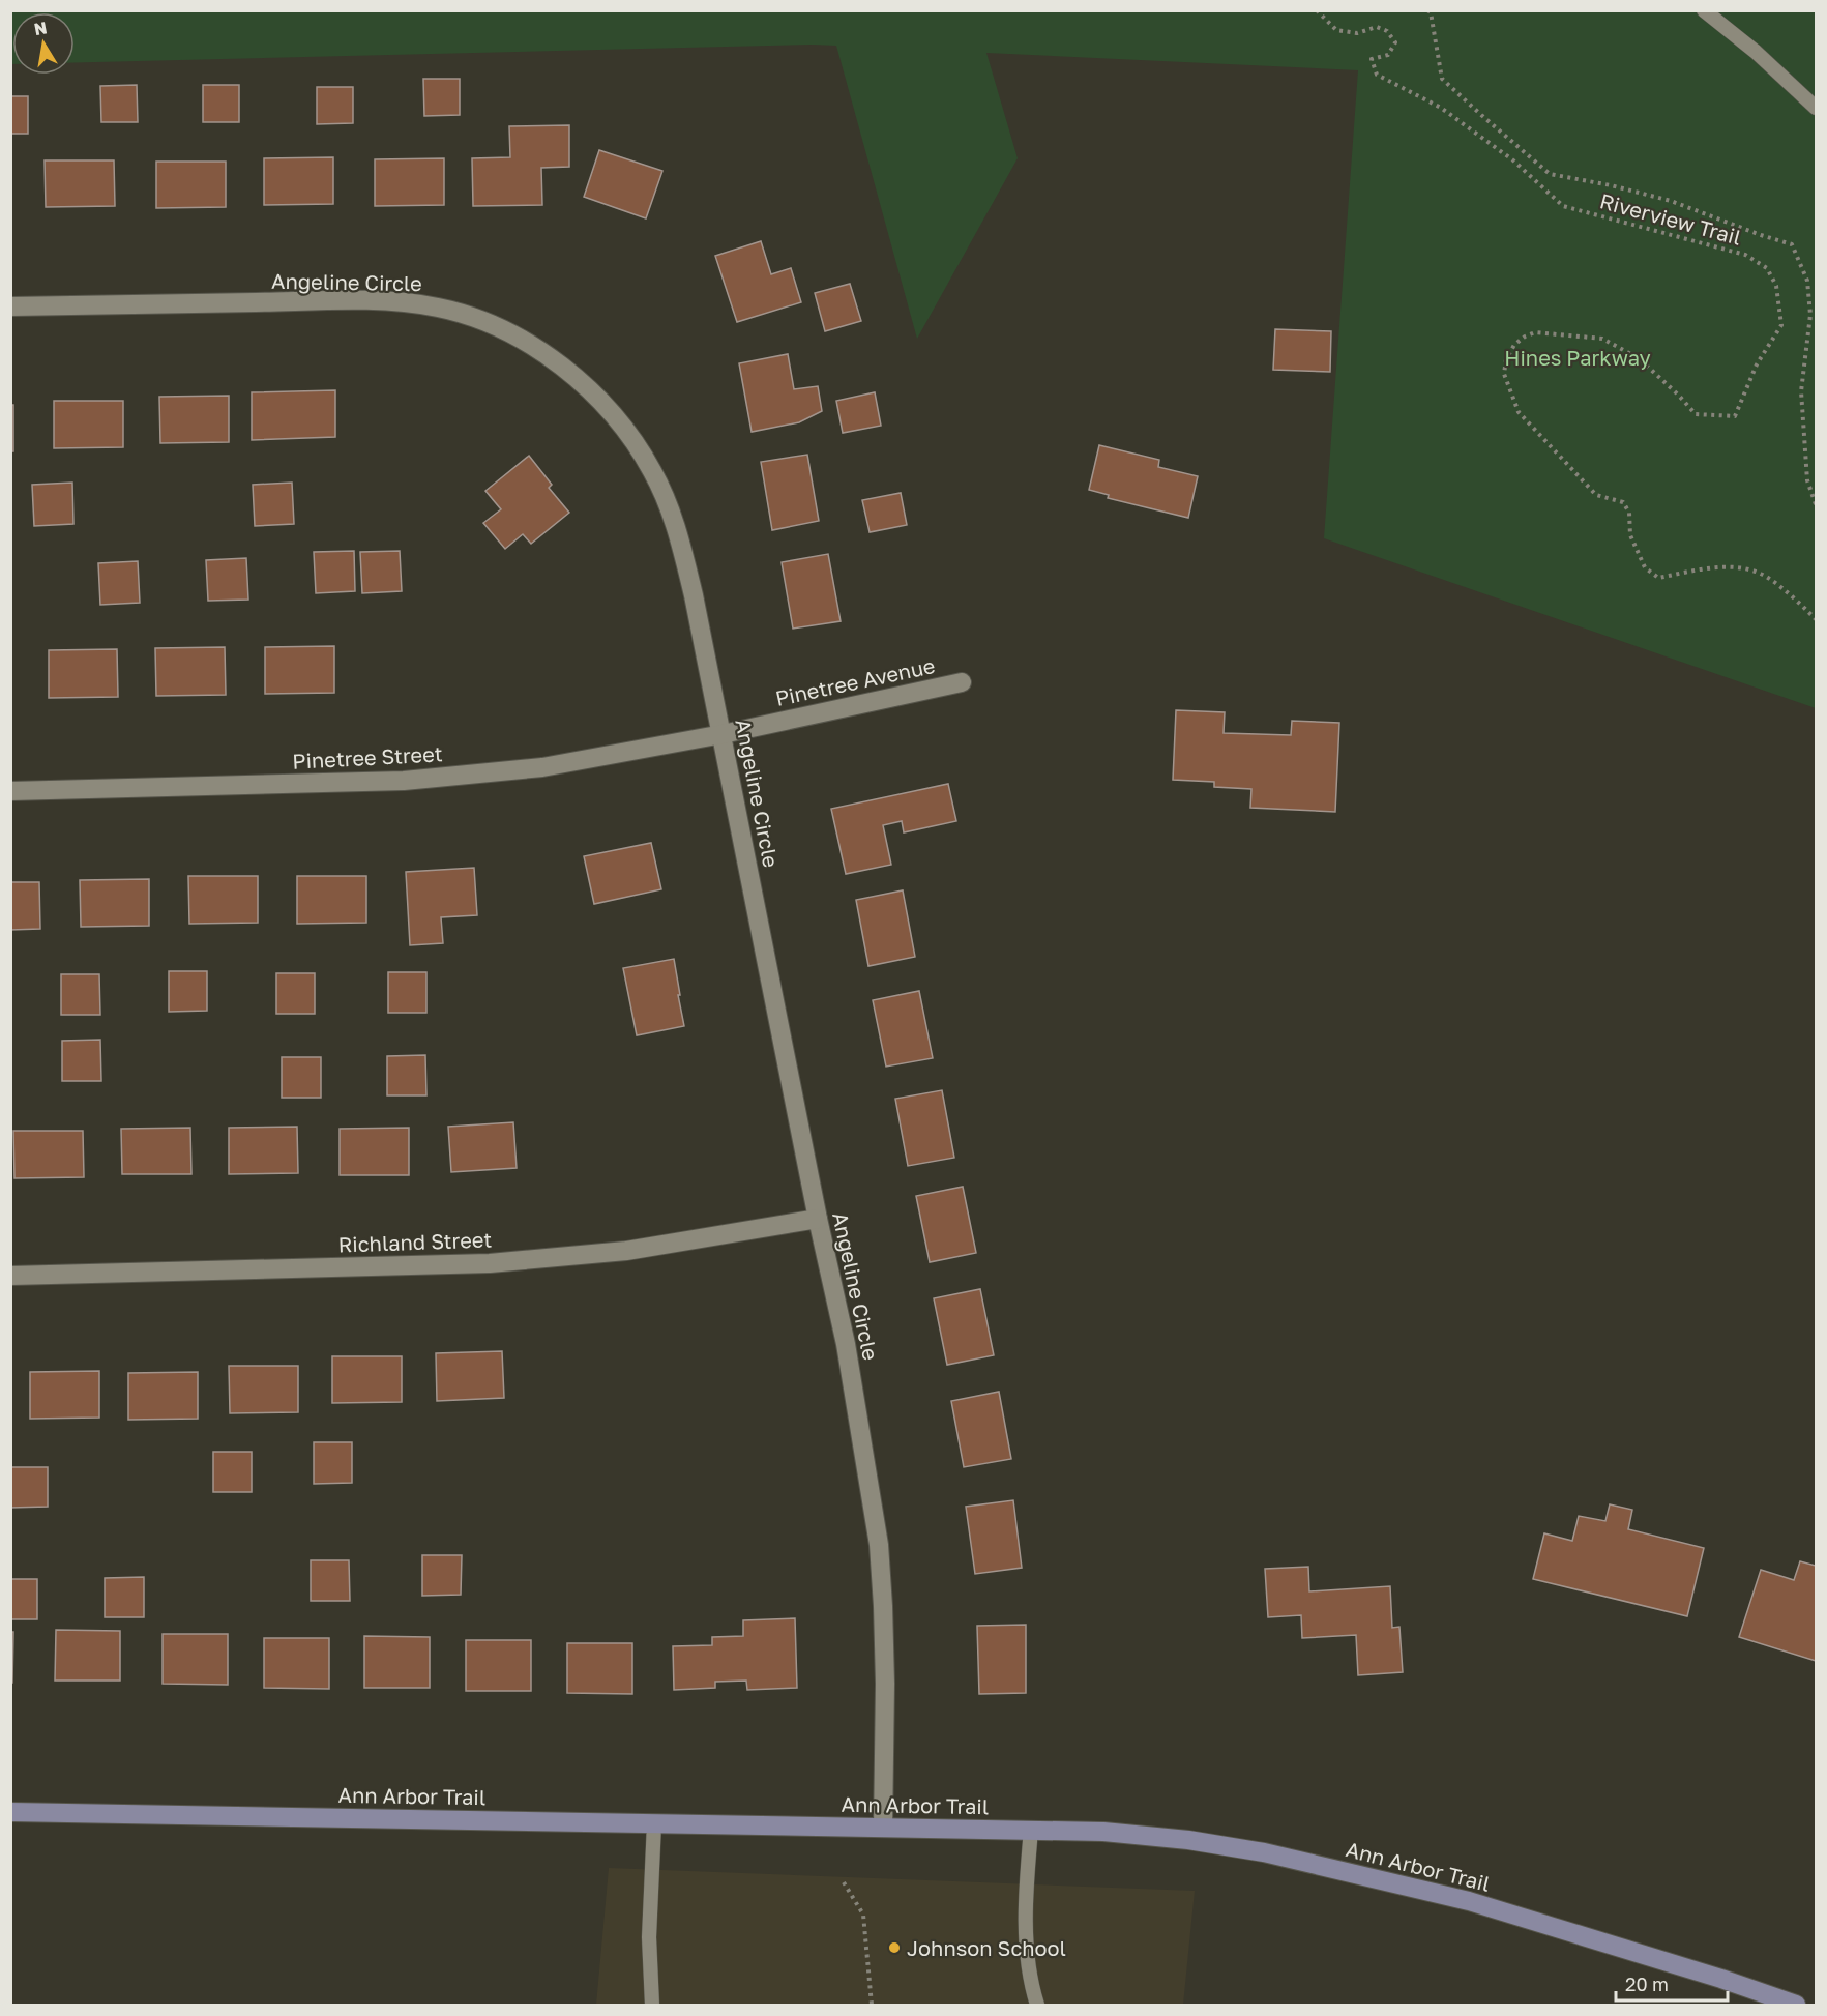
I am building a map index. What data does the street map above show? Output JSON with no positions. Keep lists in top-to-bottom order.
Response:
{
  "streets": {
    "street": [
      "Angeline Circle",
      "Pinetree Avenue",
      "Pinetree Street",
      "Richland Street",
      "Ann Arbor Trail"
    ],
    "path": ["Riverview Trail"]
  },
  "crossings": [
    ["Angeline Circle", "Pinetree Avenue"],
    ["Angeline Circle", "Pinetree Street"],
    ["Angeline Circle", "Richland Street"],
    ["Angeline Circle", "Ann Arbor Trail"],
    ["Pinetree Avenue", "Pinetree Street"]
  ],
  "parks": ["Hines Parkway"],
  "places": ["Johnson School"],
  "scale_bar": "20 m",
  "north": "top"
}
